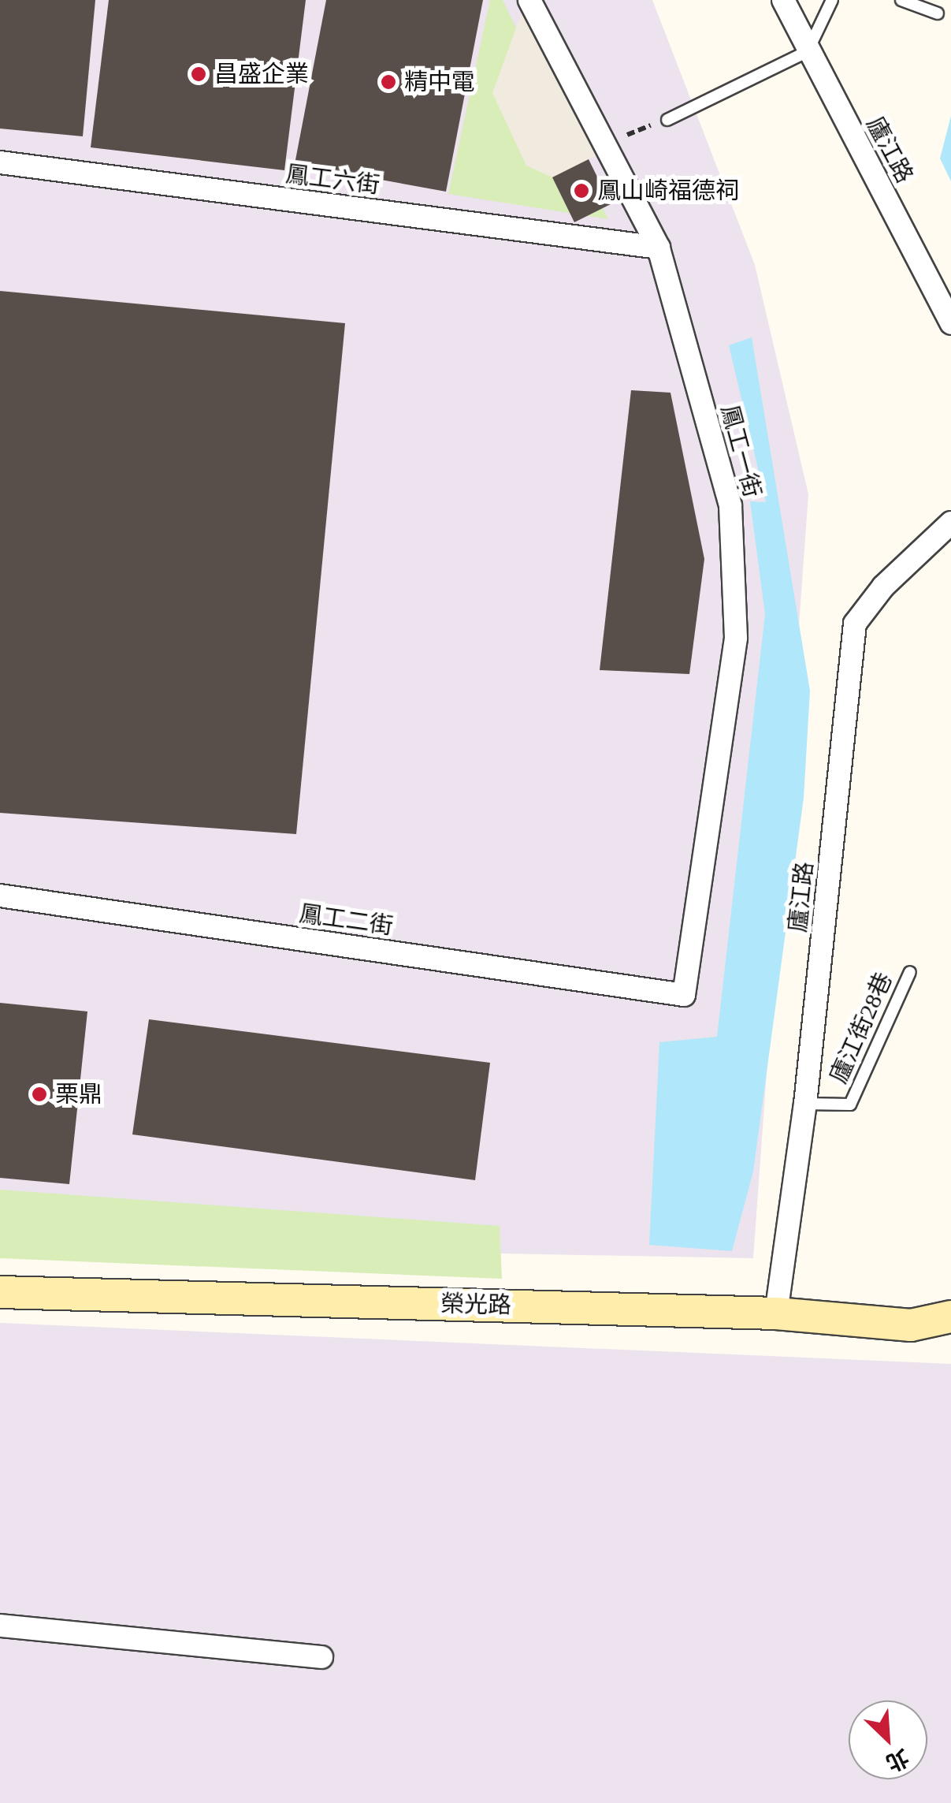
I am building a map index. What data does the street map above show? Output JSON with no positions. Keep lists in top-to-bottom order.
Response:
{
  "streets": {
    "street": [
      "廬江路",
      "鳳工六街",
      "鳳工一街",
      "鳳工二街",
      "榮光路"
    ],
    "lane": ["廬江街28巷"]
  },
  "crossings": [
    ["廬江路", "廬江街28巷"],
    ["廬江路", "榮光路"],
    ["鳳工六街", "鳳工一街"],
    ["鳳工一街", "鳳工二街"]
  ],
  "places": [
    "昌盛企業",
    "精中電",
    "鳳山崎福德祠",
    "栗鼎"
  ],
  "north": "bottom right"
}
